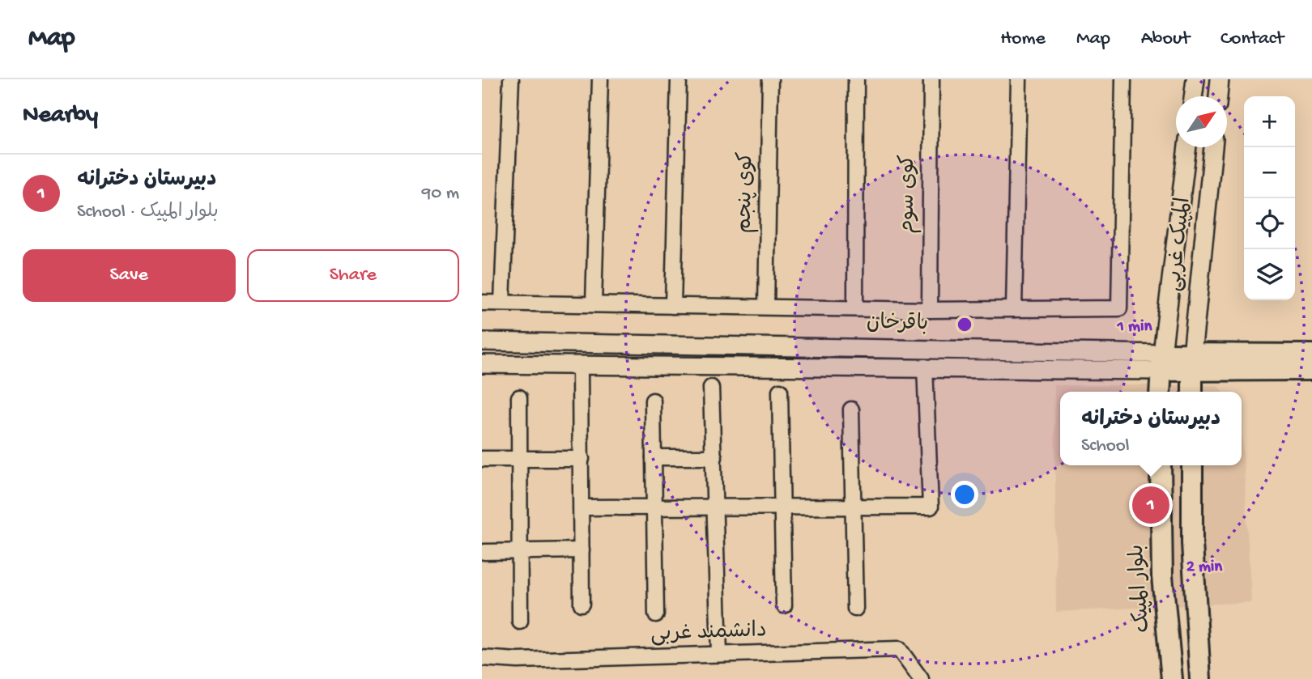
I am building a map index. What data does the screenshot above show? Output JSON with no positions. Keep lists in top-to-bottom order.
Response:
{
  "streets": {
    "main road": ["باقرخان", "بلوار المپیک"],
    "street": [
      "کوی پنجم",
      "کوی سوم",
      "المپیک غربی",
      "دانشمند غربی"
    ]
  },
  "crossings": [
    ["المپیک غربی", "باقرخان"]
  ],
  "north": "top right",
  "page": {
    "header": "Map",
    "nav": [
      "Home",
      "Map",
      "About",
      "Contact"
    ],
    "heading": "Nearby",
    "map_buttons": ["+", "−"],
    "list": [
      {
        "mark": "1",
        "name": "دبیرستان دخترانه",
        "note": "School · بلوار المپیک",
        "value": "90 m"
      }
    ],
    "buttons": ["Save", "Share"],
    "popup": ["دبیرستان دخترانه", "School"],
    "pins": "1"
  },
  "rings": ["1 min", "2 min"]
}
